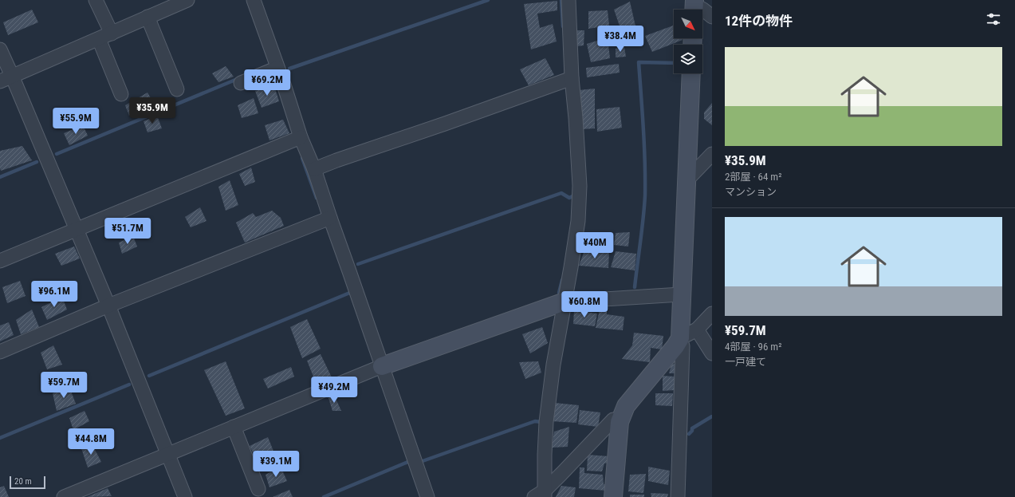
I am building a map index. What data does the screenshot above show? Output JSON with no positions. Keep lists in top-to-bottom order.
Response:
{
  "scale_bar": "20 m",
  "north": "bottom right",
  "page": {
    "heading": "12件の物件",
    "price": [
      "¥38.4M",
      "¥69.2M",
      "¥35.9M",
      "¥55.9M",
      "¥51.7M",
      "¥40M",
      "¥96.1M",
      "¥60.8M",
      "¥59.7M",
      "¥49.2M",
      "¥44.8M",
      "¥39.1M"
    ],
    "list": [
      {
        "name": "¥35.9M",
        "note": "2部屋 · 64 m² · マンション"
      },
      {
        "name": "¥59.7M",
        "note": "4部屋 · 96 m² · 一戸建て"
      }
    ],
    "scale": "20 m"
  }
}
